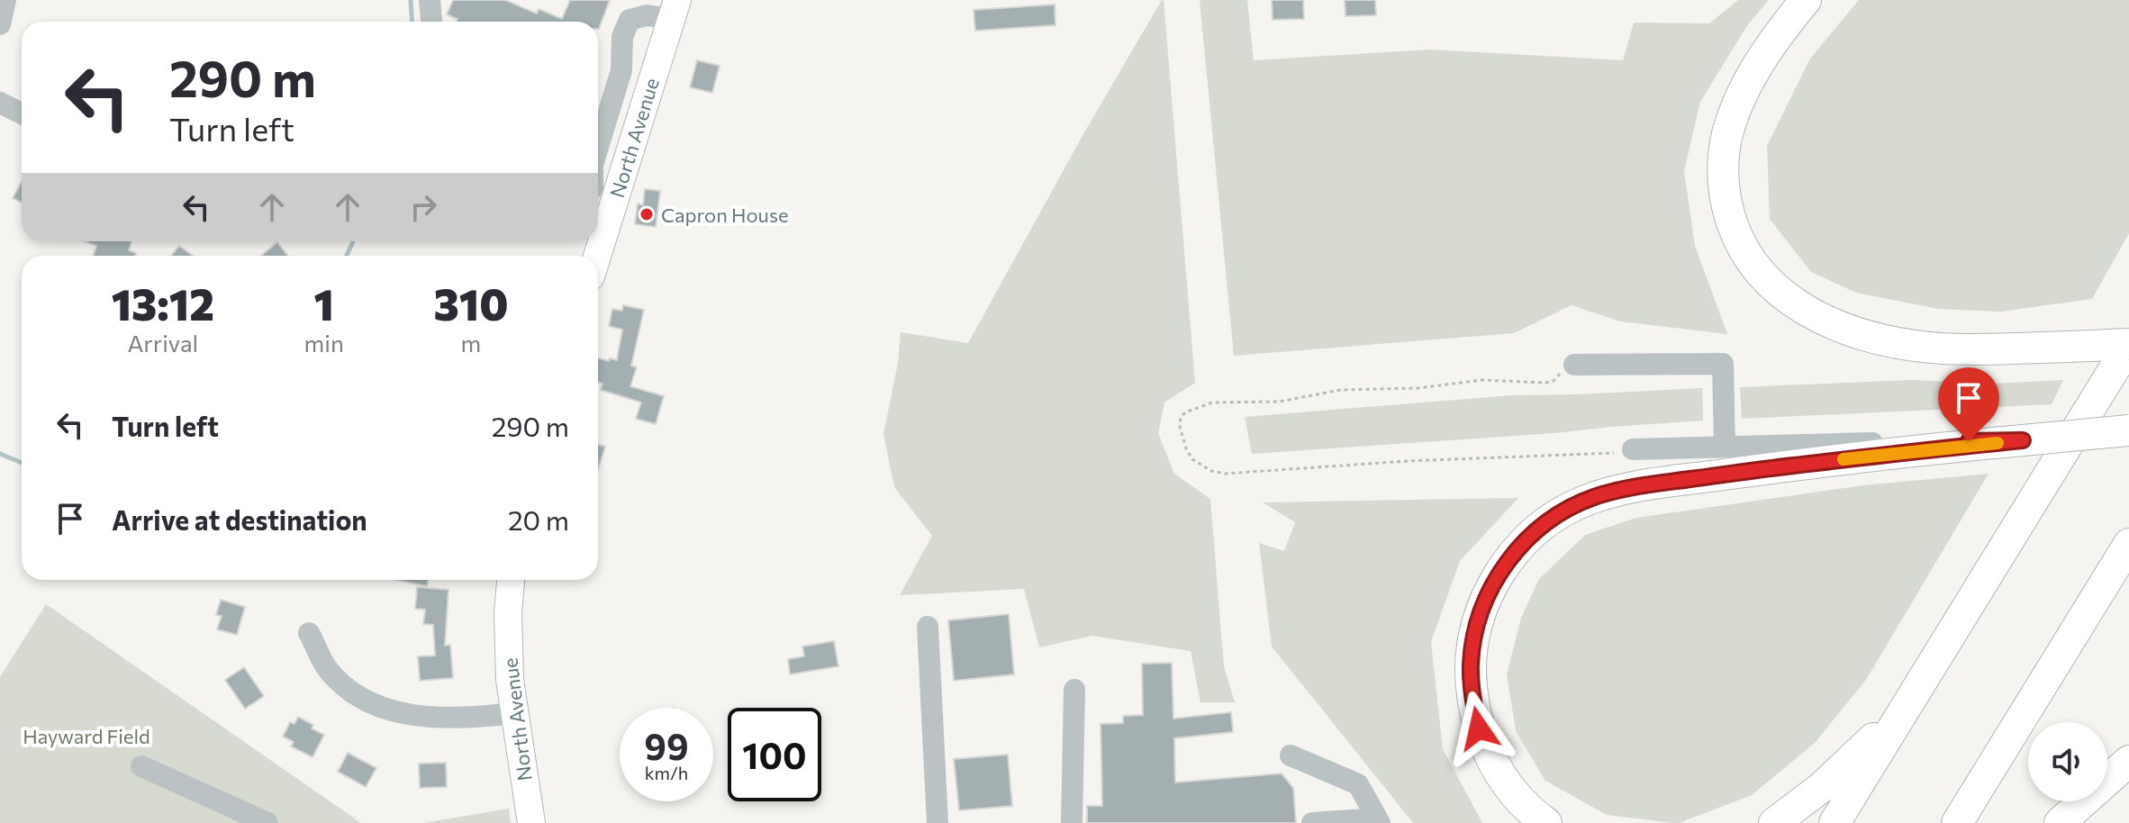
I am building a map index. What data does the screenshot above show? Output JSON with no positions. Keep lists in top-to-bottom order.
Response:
{
  "streets": {
    "main road": ["North Avenue"]
  },
  "parks": ["Hayward Field"],
  "places": ["Capron House"],
  "page": {
    "turn": ["290 m", "Turn left"],
    "eta": [
      "13:12",
      "Arrival",
      "1",
      "min",
      "310",
      "m"
    ],
    "list": [
      {
        "name": "Turn left",
        "value": "290 m"
      },
      {
        "name": "Arrive at destination",
        "value": "20 m"
      }
    ],
    "speed": "99 km/h",
    "limit": "100"
  }
}
